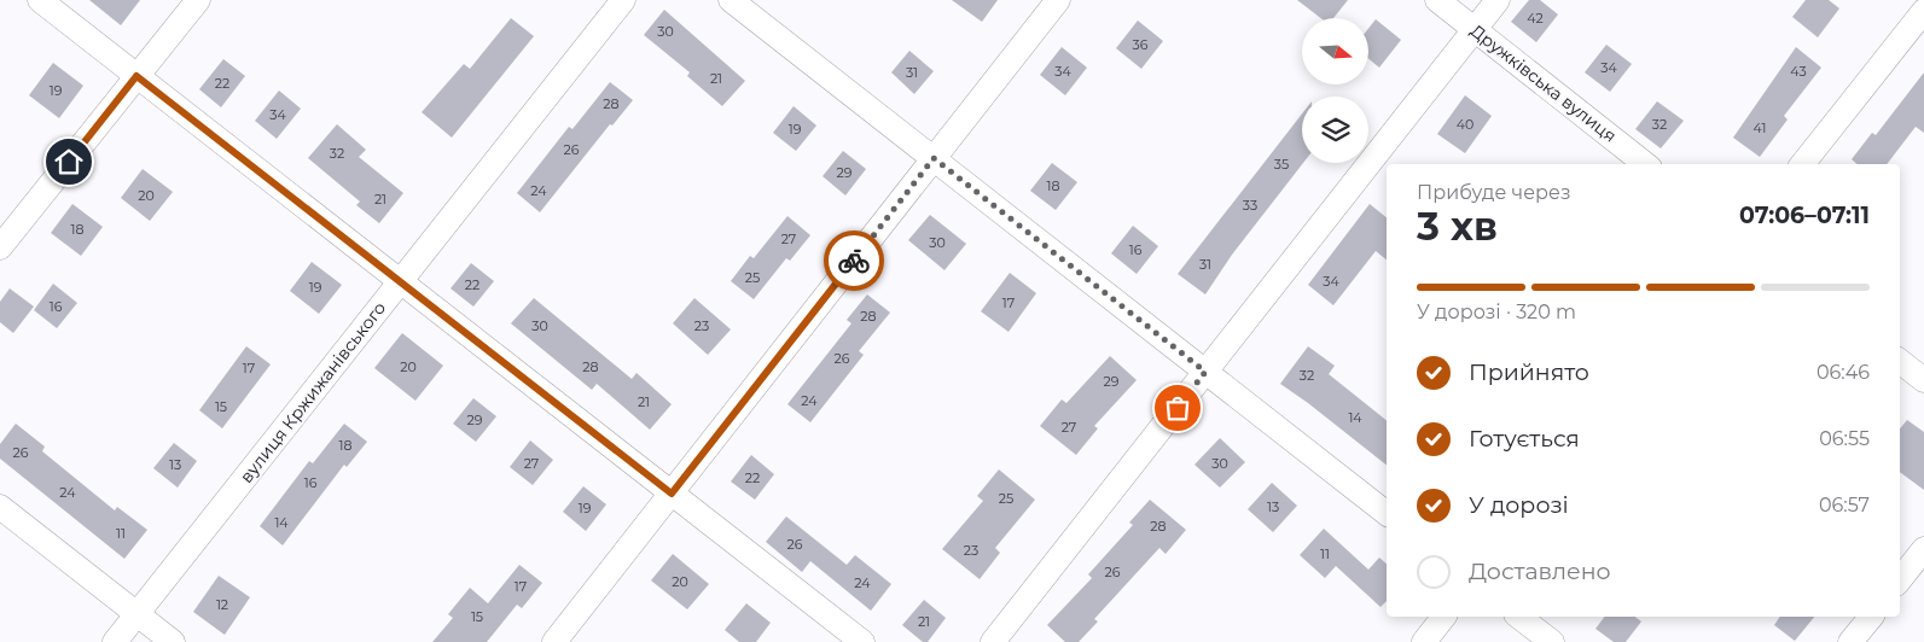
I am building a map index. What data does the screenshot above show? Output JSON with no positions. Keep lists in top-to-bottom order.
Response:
{
  "streets": {
    "street": ["Дружківська вулиця", "вулиця Кржижанівського"]
  },
  "house_numbers": [
    "42",
    "30",
    "36",
    "34",
    "34",
    "43",
    "31",
    "21",
    "22",
    "19",
    "28",
    "34",
    "40",
    "32",
    "41",
    "19",
    "26",
    "32",
    "35",
    "29",
    "18",
    "24",
    "20",
    "21",
    "33",
    "18",
    "27",
    "30",
    "16",
    "31",
    "25",
    "34",
    "22",
    "19",
    "17",
    "16",
    "28",
    "30",
    "23",
    "26",
    "20",
    "28",
    "17",
    "32",
    "29",
    "24",
    "21",
    "15",
    "14",
    "29",
    "27",
    "18",
    "26",
    "27",
    "30",
    "13",
    "22",
    "16",
    "24",
    "25",
    "13",
    "19",
    "14",
    "28",
    "11",
    "26",
    "23",
    "11",
    "26",
    "20",
    "24",
    "17",
    "12",
    "15",
    "21"
  ],
  "north": "right",
  "page": {
    "heading": ["3 хв", "Прибуде через", "07:06–07:11"],
    "bar": "У дорозі · 320 m",
    "list": [
      ["Прийнято", "06:46"],
      ["Готується", "06:55"],
      ["У дорозі", "06:57"],
      "Доставлено"
    ]
  }
}
